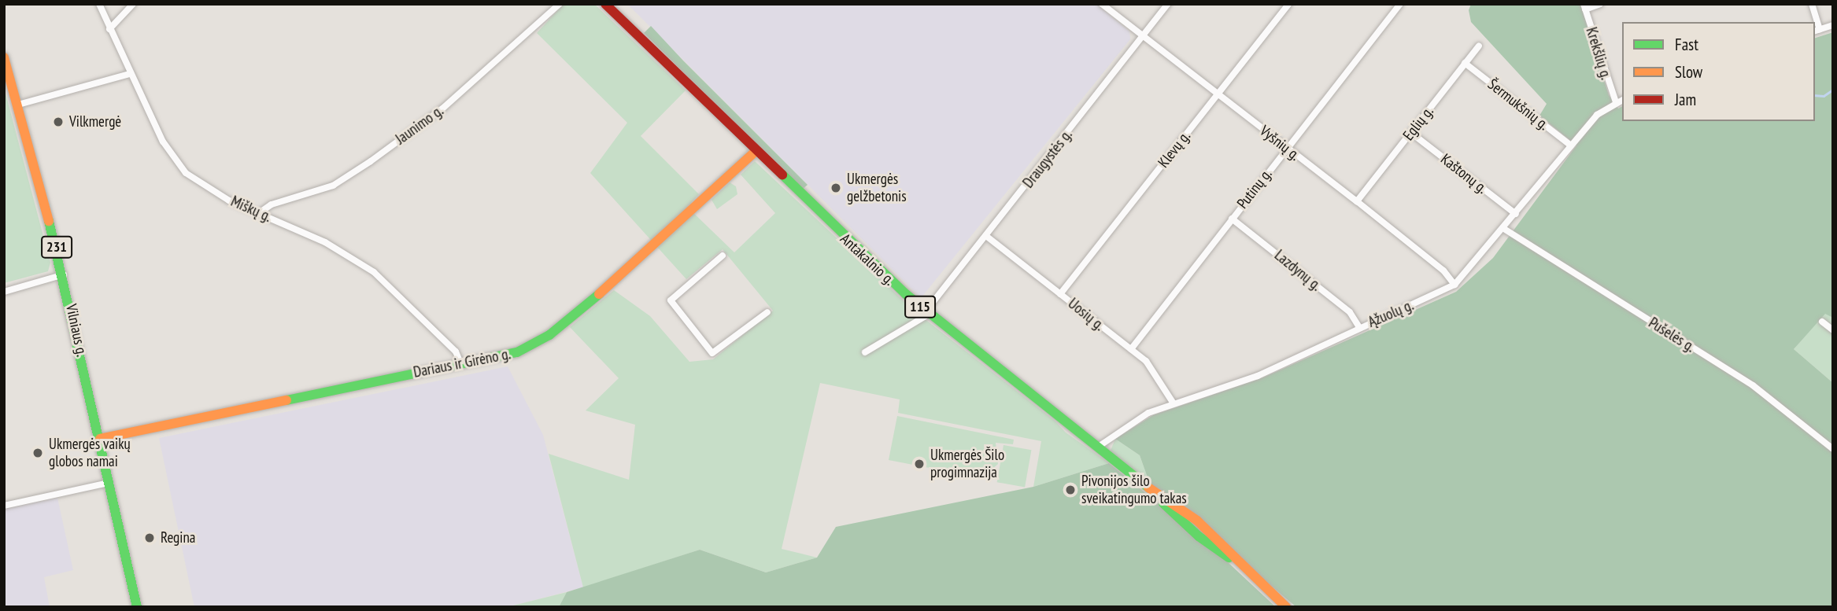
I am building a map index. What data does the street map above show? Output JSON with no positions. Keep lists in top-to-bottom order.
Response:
{
  "streets": {
    "main road": [
      "231",
      "Antakalnio g.",
      "115",
      "Vilniaus g.",
      "Dariaus ir Girėno g."
    ],
    "street": [
      "Krekšlių g.",
      "Šermukšnių g.",
      "Eglių g.",
      "Jaunimo g.",
      "Vyšnių g.",
      "Klevų g.",
      "Draugystės g.",
      "Kaštonų g.",
      "Putinų g.",
      "Miškų g.",
      "Lazdynų g.",
      "Ąžuolų g.",
      "Uosių g.",
      "Pušelės g."
    ]
  },
  "crossings": [
    ["Krekšlių g.", "Ąžuolų g."],
    ["Šermukšnių g.", "Eglių g."],
    ["Šermukšnių g.", "Ąžuolų g."],
    ["Eglių g.", "Vyšnių g."],
    ["Eglių g.", "Kaštonų g."],
    ["Jaunimo g.", "Miškų g."],
    ["Vyšnių g.", "Klevų g."],
    ["Vyšnių g.", "Draugystės g."],
    ["Vyšnių g.", "Putinų g."],
    ["Vyšnių g.", "Ąžuolų g."],
    ["Klevų g.", "Uosių g."],
    ["Draugystės g.", "Antakalnio g."],
    ["Draugystės g.", "Uosių g."],
    ["Kaštonų g.", "Ąžuolų g."],
    ["Putinų g.", "Lazdynų g."],
    ["Putinų g.", "Uosių g."],
    ["Miškų g.", "Dariaus ir Girėno g."],
    ["Antakalnio g.", "Ąžuolų g."],
    ["Antakalnio g.", "Dariaus ir Girėno g."],
    ["Lazdynų g.", "Ąžuolų g."],
    ["Ąžuolų g.", "Uosių g."],
    ["Ąžuolų g.", "Pušelės g."],
    ["Vilniaus g.", "Dariaus ir Girėno g."]
  ],
  "places": [
    "Vilkmergė",
    "Ukmergės gelžbetonis",
    "Ukmergės vaikų globos namai",
    "Ukmergės Šilo progimnazija",
    "Pivonijos šilo sveikatingumo takas",
    "Regina"
  ],
  "legend": ["Fast", "Slow", "Jam"]
}
